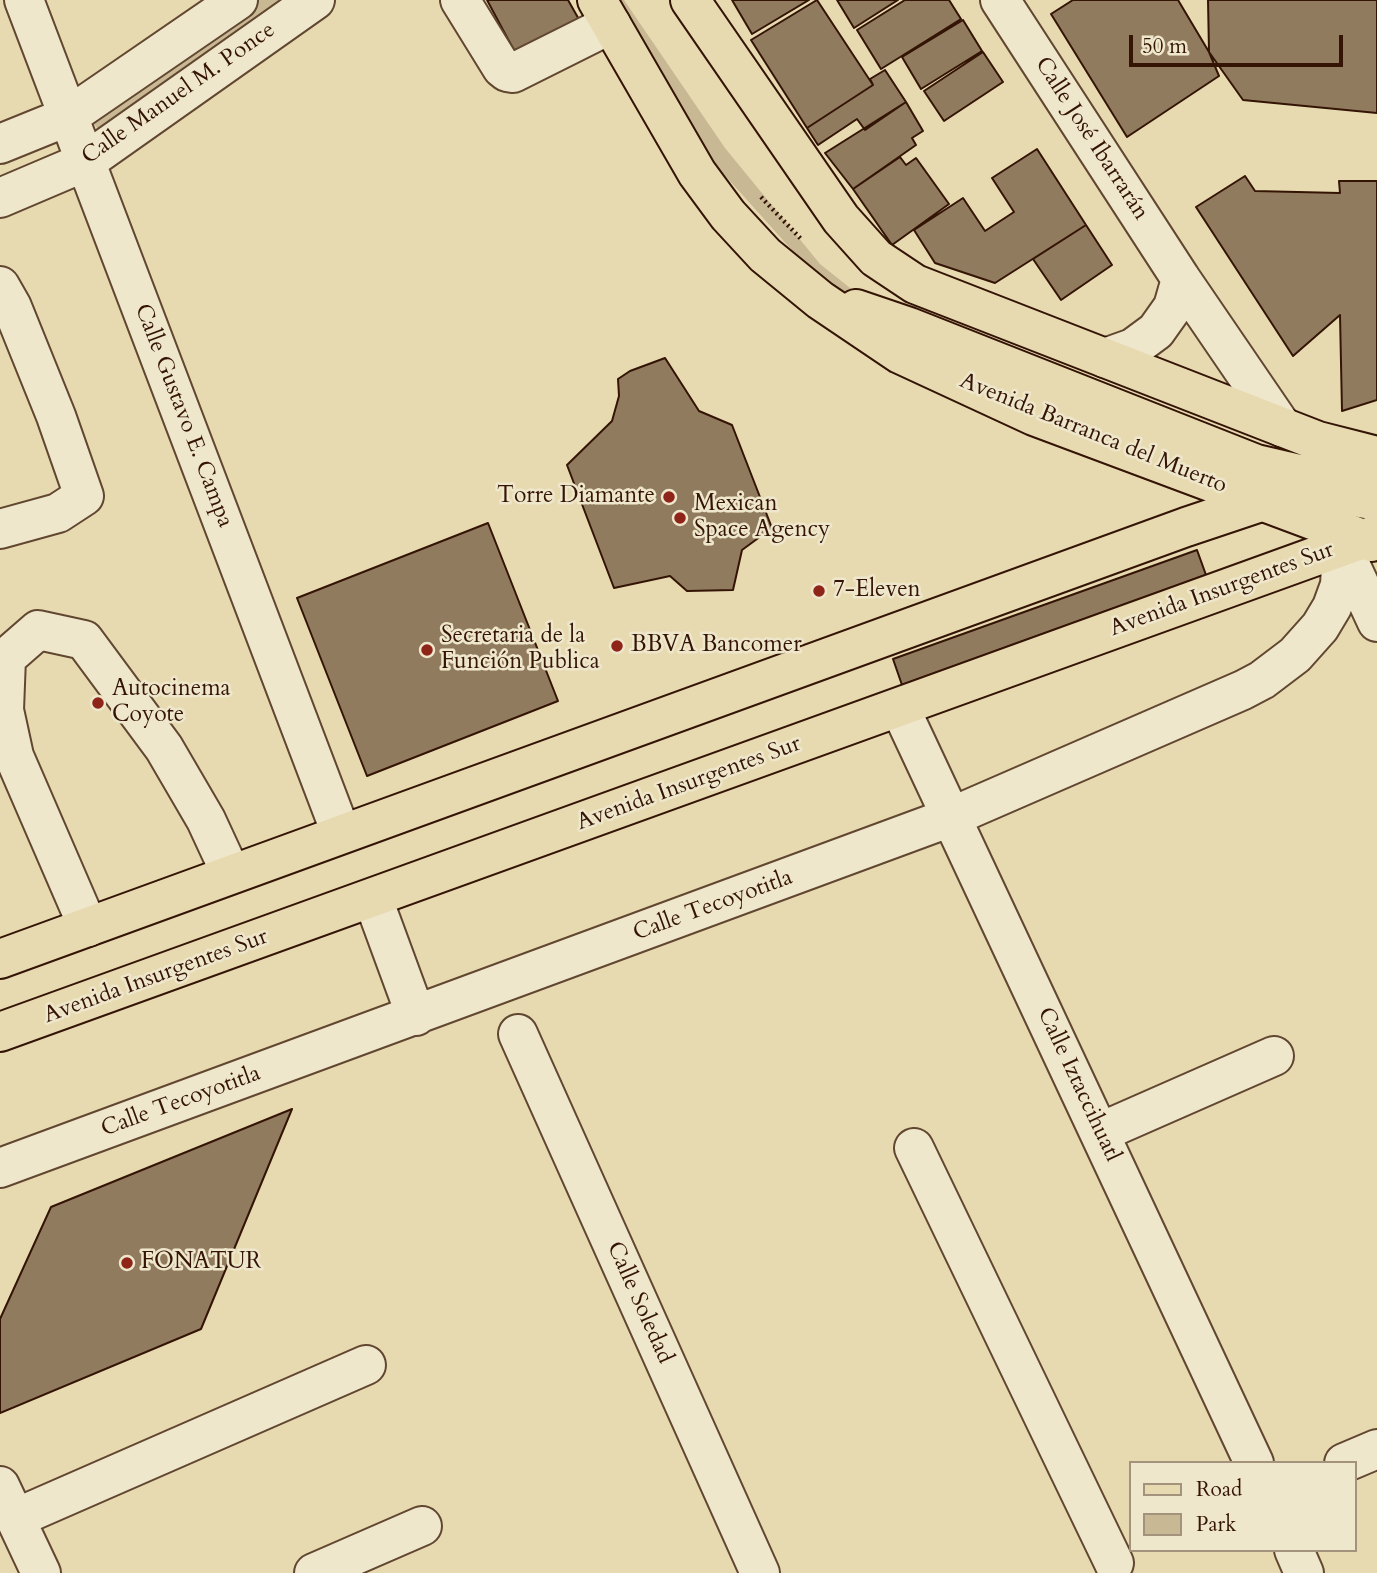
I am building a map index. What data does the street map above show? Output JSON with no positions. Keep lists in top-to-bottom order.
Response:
{
  "streets": {
    "main road": ["Avenida Barranca del Muerto", "Avenida Insurgentes Sur"],
    "street": [
      "Calle Manuel M. Ponce",
      "Calle José Ibarrarán",
      "Calle Gustavo E. Campa",
      "Calle Tecoyotitla",
      "Calle Iztaccihuatl",
      "Calle Soledad"
    ]
  },
  "crossings": [
    ["Calle Manuel M. Ponce", "Calle Gustavo E. Campa"],
    ["Avenida Barranca del Muerto", "Avenida Insurgentes Sur"],
    ["Avenida Barranca del Muerto", "Calle Tecoyotitla"],
    ["Avenida Insurgentes Sur", "Calle Tecoyotitla"],
    ["Avenida Insurgentes Sur", "Calle Iztaccihuatl"],
    ["Calle Tecoyotitla", "Calle Iztaccihuatl"]
  ],
  "places": [
    "Torre Diamante",
    "Mexican Space Agency",
    "7-Eleven",
    "BBVA Bancomer",
    "Secretaria de la Función Publica",
    "Autocinema Coyote",
    "FONATUR"
  ],
  "legend": ["Road", "Park"],
  "scale_bar": "50 m"
}
